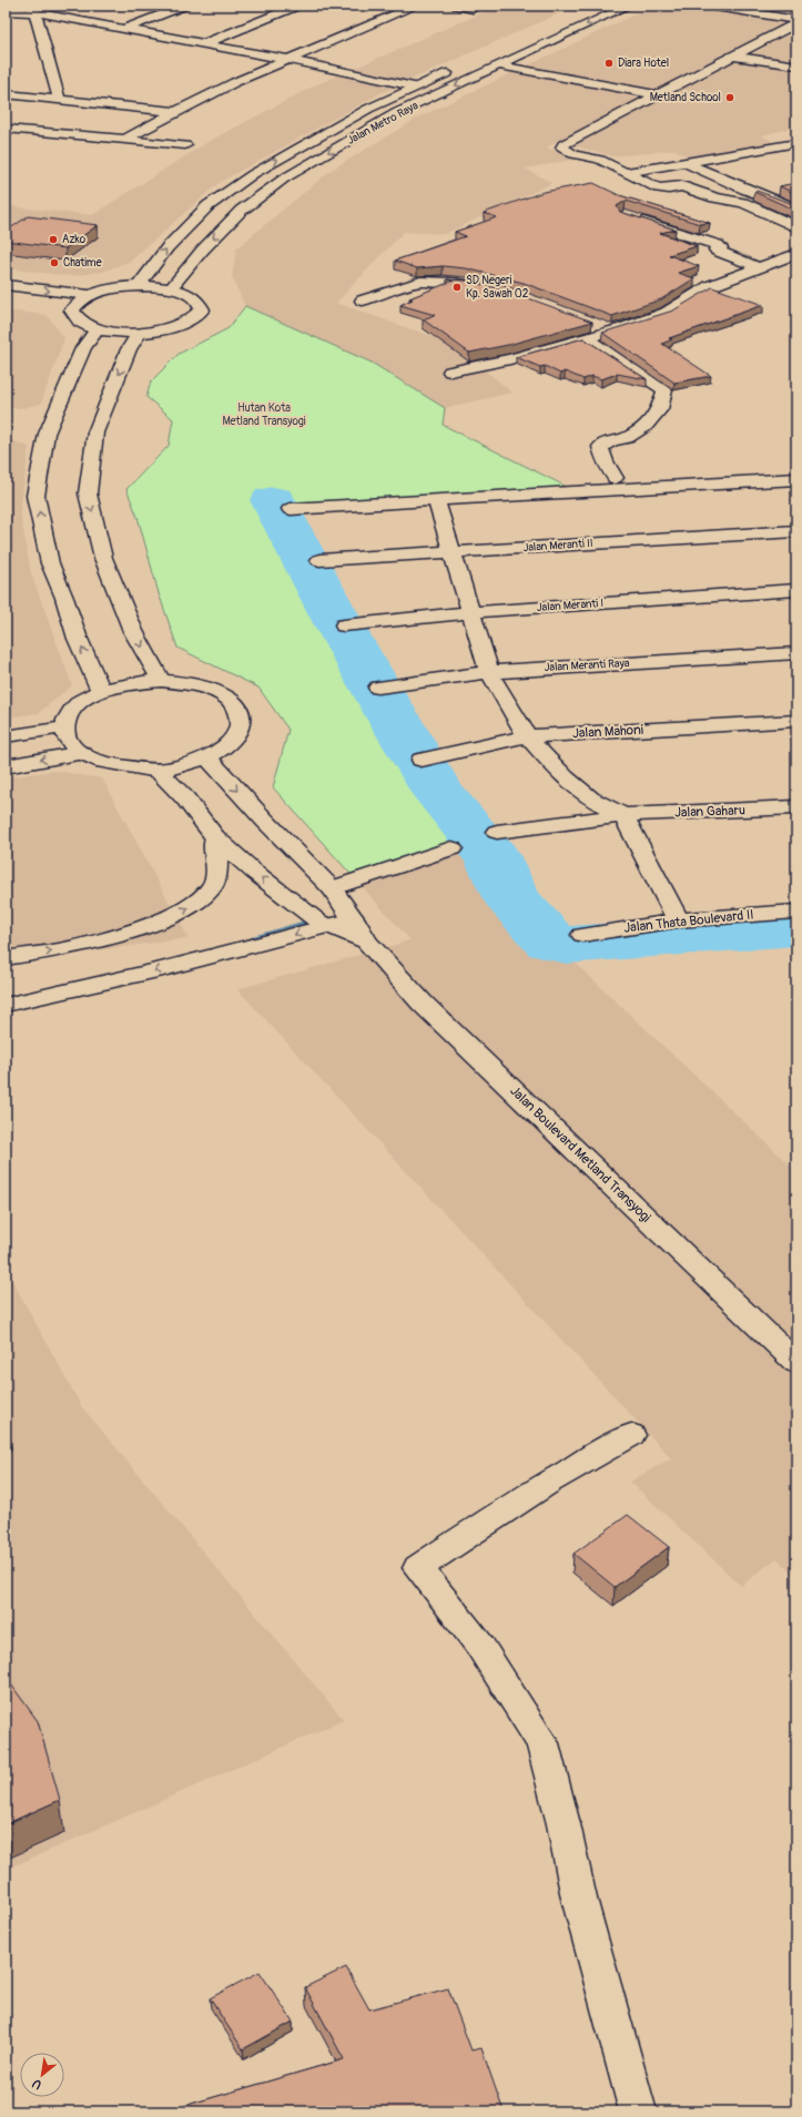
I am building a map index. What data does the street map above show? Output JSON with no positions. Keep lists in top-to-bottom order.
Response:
{
  "streets": {
    "street": [
      "Jalan Metro Raya",
      "Jalan Meranti II",
      "Jalan Meranti I",
      "Jalan Meranti Raya",
      "Jalan Mahoni",
      "Jalan Gaharu",
      "Jalan Thata Boulevard II",
      "Jalan Boulevard Metland Transyogi"
    ]
  },
  "parks": ["Hutan Kota Metland Transyogi"],
  "places": [
    "Diara Hotel",
    "Metland School",
    "Azko",
    "Chatime",
    "SD Negeri Kp. Sawah 02"
  ],
  "north": "bottom left"
}
